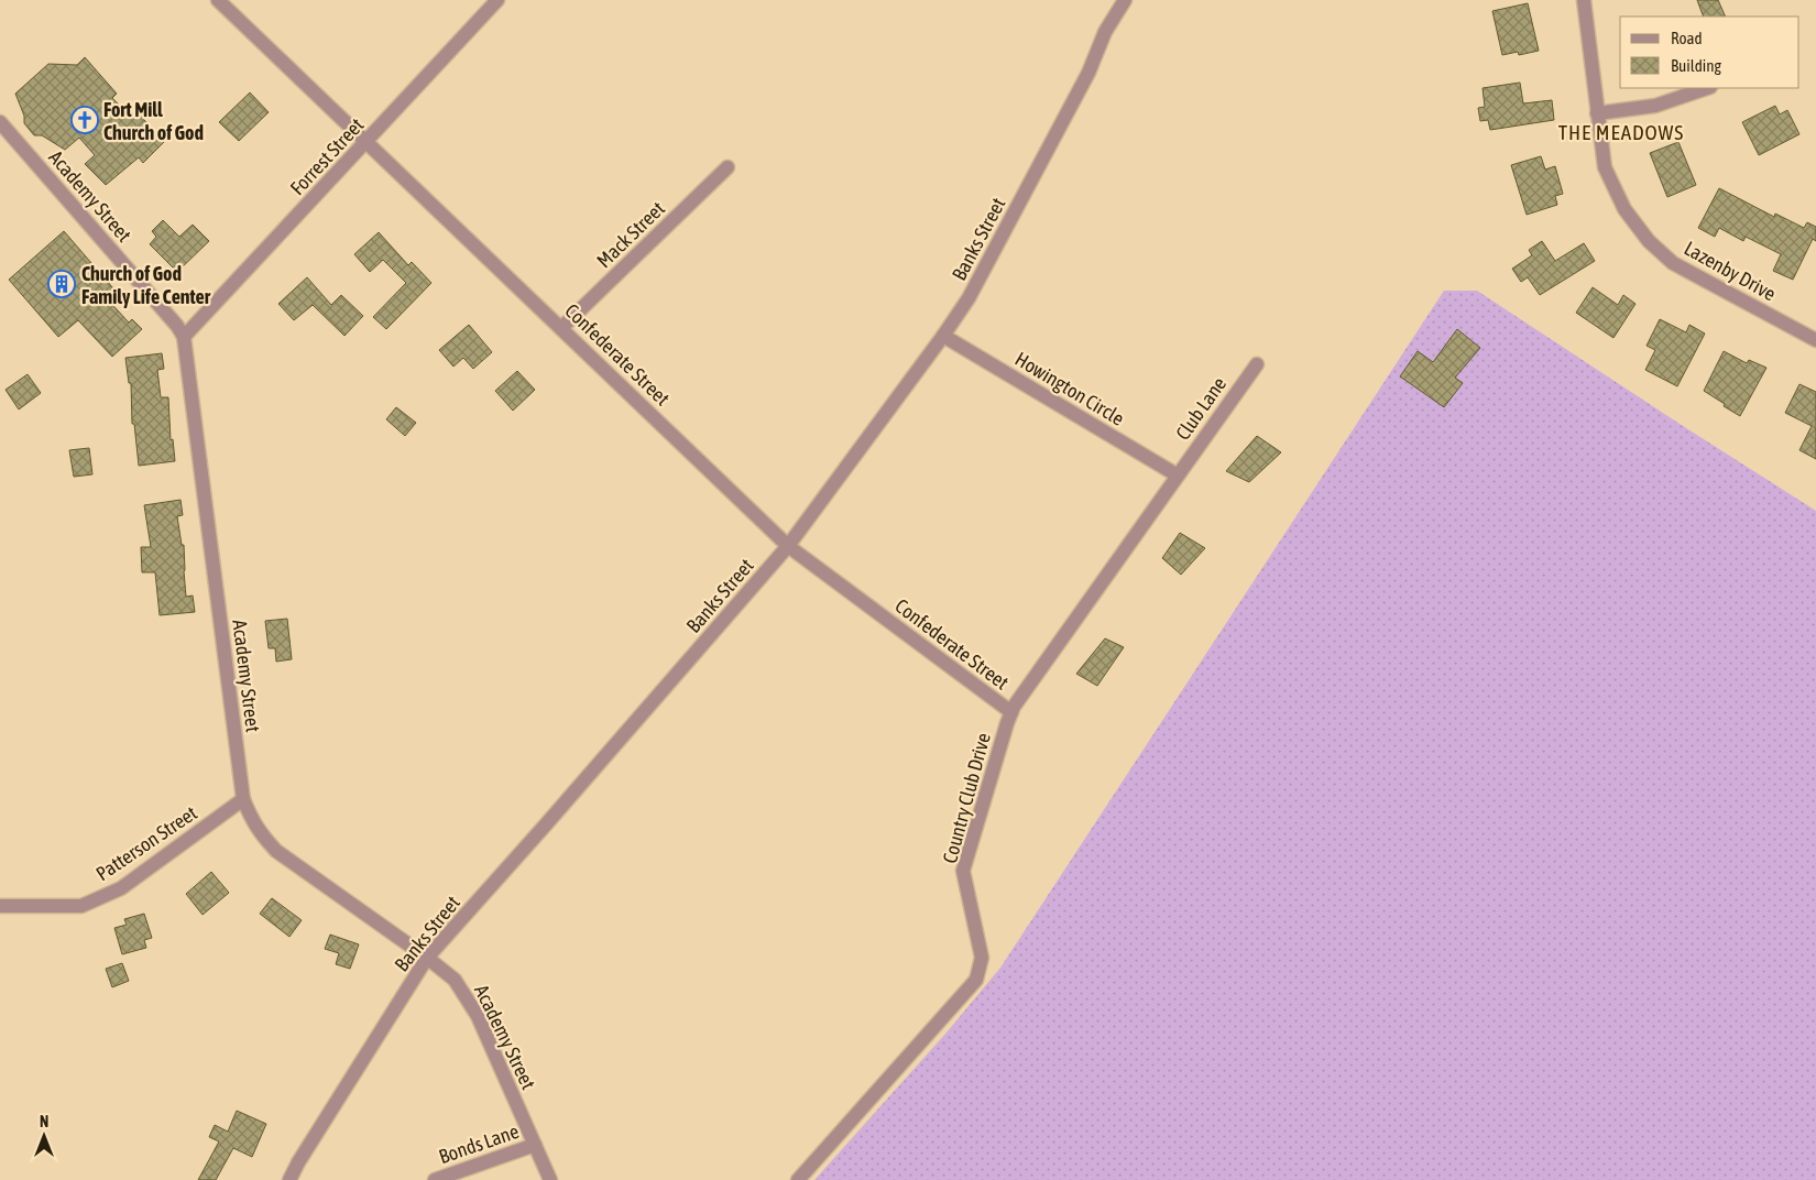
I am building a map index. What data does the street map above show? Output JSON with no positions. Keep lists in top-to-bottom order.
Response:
{
  "streets": {
    "street": [
      "Forrest Street",
      "Academy Street",
      "Mack Street",
      "Banks Street",
      "Lazenby Drive",
      "Confederate Street",
      "Howington Circle",
      "Club Lane",
      "Country Club Drive",
      "Patterson Street",
      "Bonds Lane"
    ]
  },
  "crossings": [
    ["Forrest Street", "Academy Street"],
    ["Forrest Street", "Confederate Street"],
    ["Academy Street", "Banks Street"],
    ["Academy Street", "Patterson Street"],
    ["Academy Street", "Bonds Lane"],
    ["Mack Street", "Confederate Street"],
    ["Banks Street", "Confederate Street"],
    ["Banks Street", "Howington Circle"],
    ["Confederate Street", "Country Club Drive"],
    ["Howington Circle", "Club Lane"],
    ["Howington Circle", "Country Club Drive"],
    ["Club Lane", "Country Club Drive"]
  ],
  "districts": ["THE MEADOWS"],
  "places": {
    "church": ["Fort Mill Church of God"],
    "building": ["Church of God Family Life Center"]
  },
  "legend": ["Road", "Building"],
  "north": "top"
}
